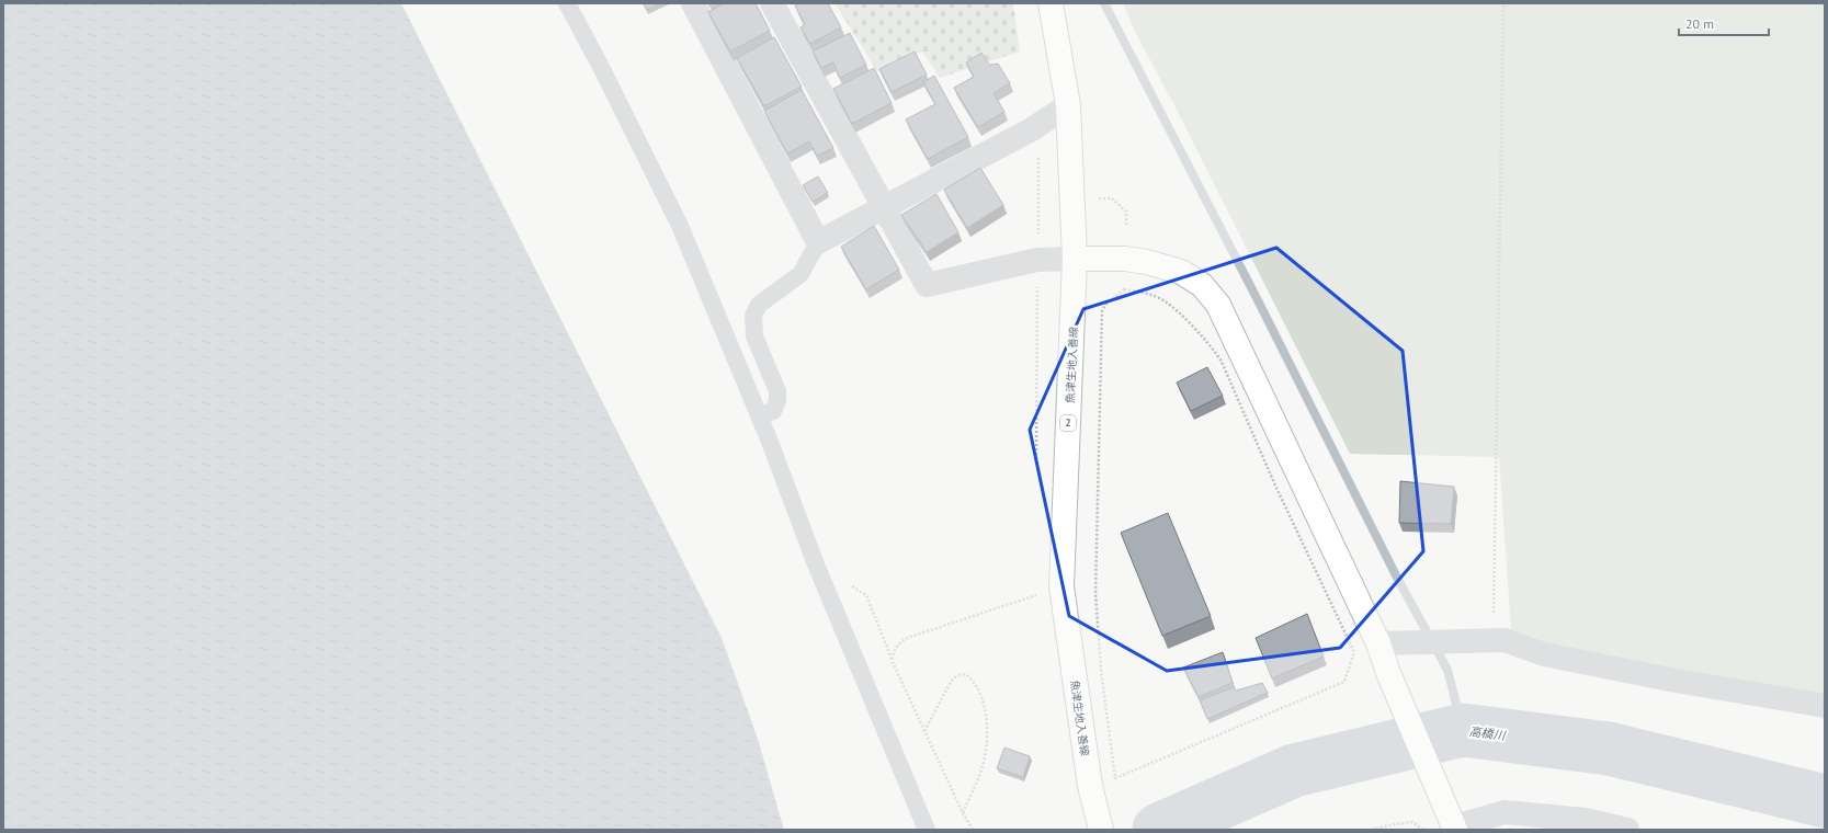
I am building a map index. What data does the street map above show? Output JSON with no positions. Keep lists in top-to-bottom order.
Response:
{
  "streets": {
    "main road": ["魚津生地入善線", "2"]
  },
  "water": ["高橋川"],
  "scale_bar": "20 m"
}
